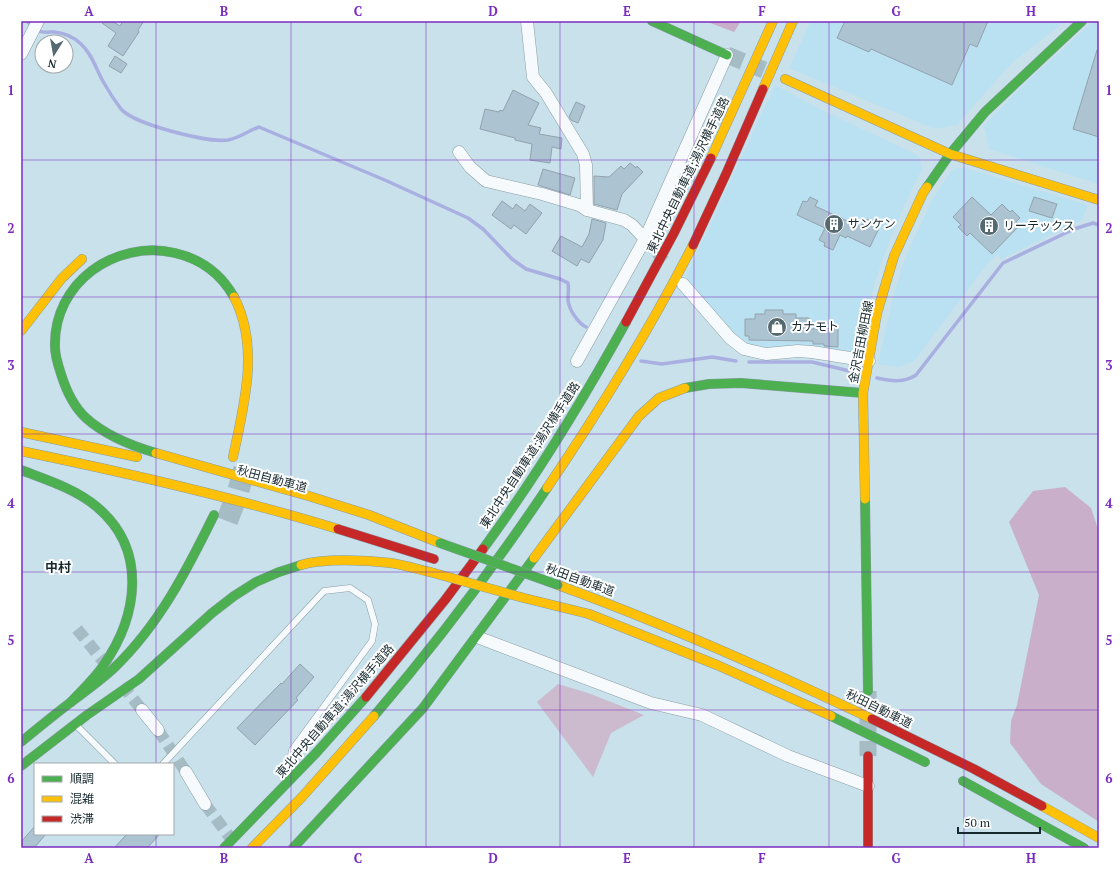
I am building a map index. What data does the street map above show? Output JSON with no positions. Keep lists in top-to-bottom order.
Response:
{
  "streets": {
    "main road": ["東北中央自動車道;湯沢横手道路", "金沢吉田柳田線", "秋田自動車道"]
  },
  "districts": ["中村"],
  "places": {
    "building": ["サンケン", "リーテックス"],
    "shop": ["カナモト"]
  },
  "legend": ["順調", "混雑", "渋滞"],
  "scale_bar": "50 m",
  "north": "bottom",
  "grid": {
    "columns": [
      "A",
      "B",
      "C",
      "D",
      "E",
      "F",
      "G",
      "H"
    ],
    "rows": [
      "1",
      "2",
      "3",
      "4",
      "5",
      "6"
    ]
  }
}
